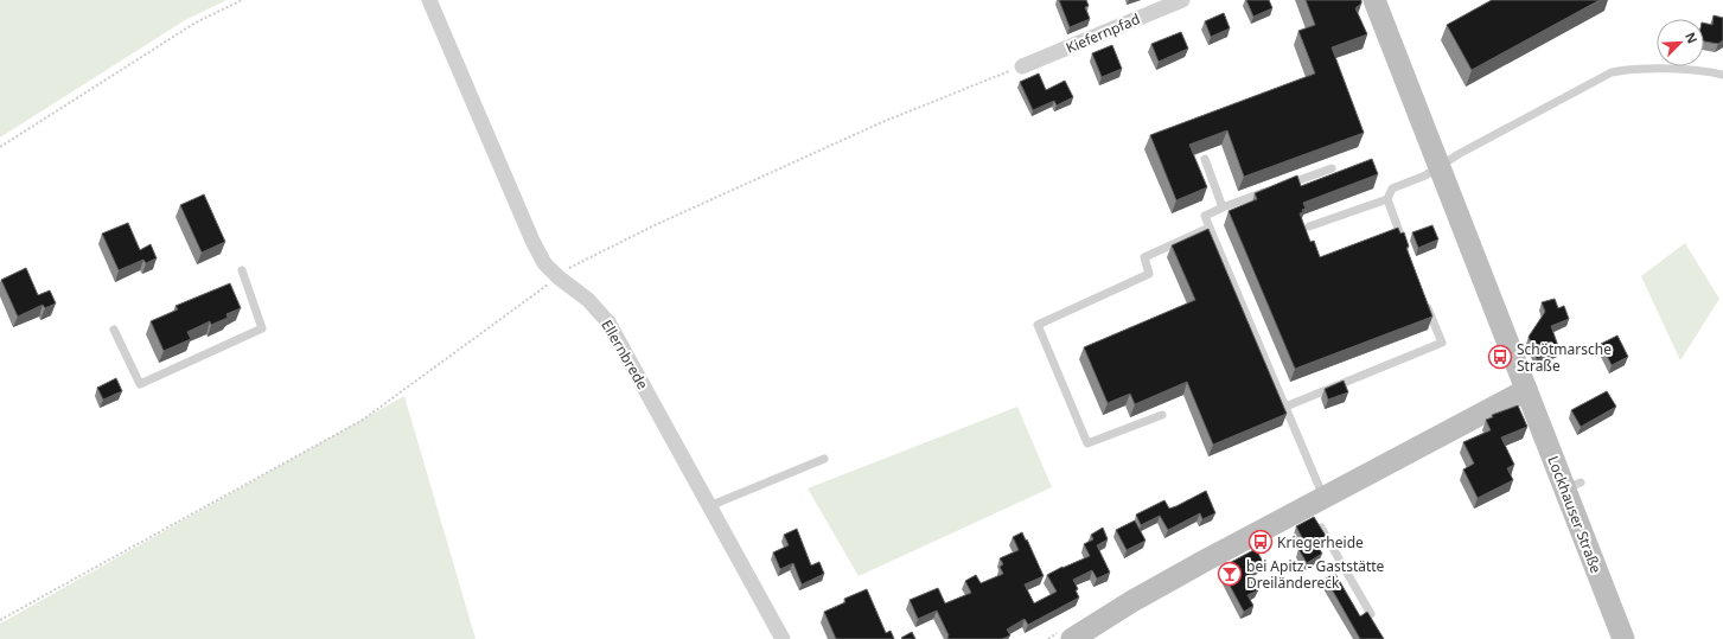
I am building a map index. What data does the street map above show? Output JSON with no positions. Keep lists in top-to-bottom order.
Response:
{
  "streets": {
    "street": ["Kiefernpfad", "Ellernbrede", "Lockhauser Straße"]
  },
  "places": {
    "bus stop": ["Schötmarsche Straße", "Kriegerheide"],
    "bar": ["bei Apitz - Gaststätte Dreiländereck"]
  },
  "north": "top right"
}
